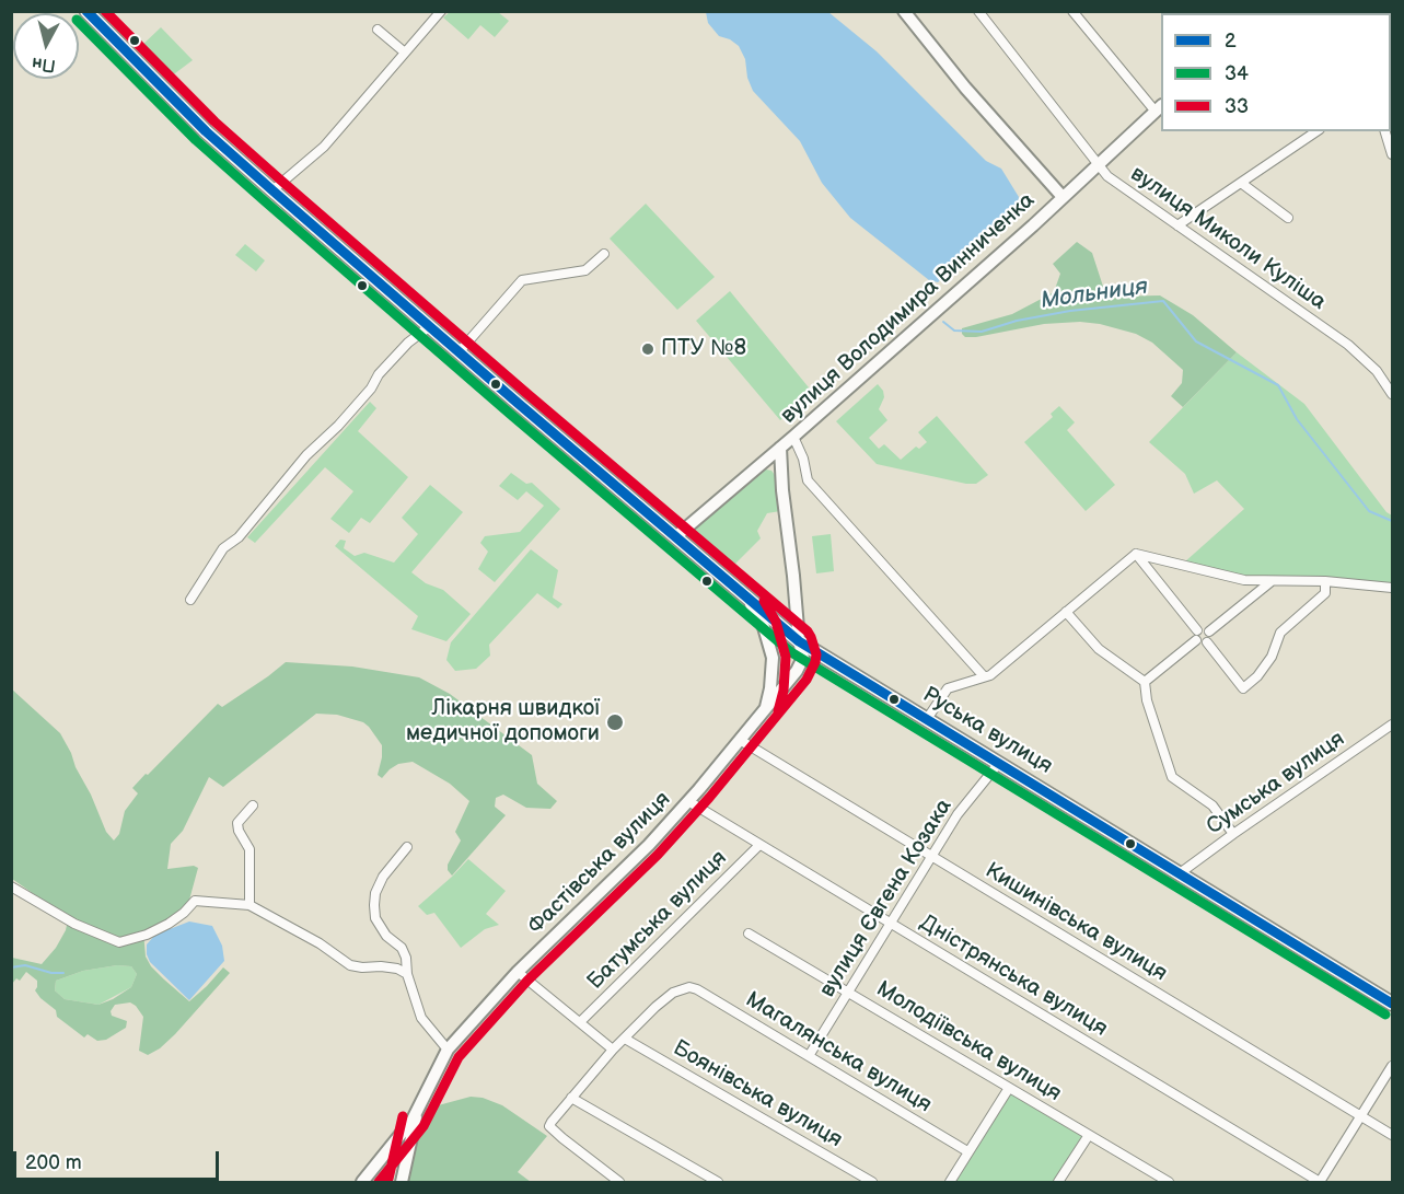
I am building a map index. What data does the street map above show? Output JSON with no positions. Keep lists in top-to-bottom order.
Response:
{
  "streets": {
    "main road": ["вулиця Володимира Винниченка", "Руська вулиця", "Фастівська вулиця"],
    "street": [
      "вулиця Миколи Куліша",
      "Сумська вулиця",
      "вулиця Євгена Козака",
      "Батумська вулиця",
      "Кишинівська вулиця",
      "Дністрянська вулиця",
      "Молодіївська вулиця",
      "Магалянська вулиця",
      "Боянівська вулиця"
    ]
  },
  "crossings": [
    ["вулиця Миколи Куліша", "вулиця Володимира Винниченка"],
    ["вулиця Володимира Винниченка", "Руська вулиця"],
    ["Руська вулиця", "Сумська вулиця"],
    ["Руська вулиця", "Фастівська вулиця"],
    ["Руська вулиця", "вулиця Євгена Козака"],
    ["Фастівська вулиця", "Кишинівська вулиця"],
    ["Фастівська вулиця", "Дністрянська вулиця"],
    ["вулиця Євгена Козака", "Кишинівська вулиця"],
    ["вулиця Євгена Козака", "Дністрянська вулиця"],
    ["вулиця Євгена Козака", "Молодіївська вулиця"],
    ["вулиця Євгена Козака", "Магалянська вулиця"],
    ["Батумська вулиця", "Дністрянська вулиця"],
    ["Магалянська вулиця", "Боянівська вулиця"]
  ],
  "water": ["Мольниця"],
  "places": ["ПТУ №8", "Лікарня швидкої медичної допомоги"],
  "lines": ["transit line 2", "transit line 33", "transit line 34"],
  "legend": ["2", "34", "33"],
  "scale_bar": "200 m",
  "north": "bottom"
}
